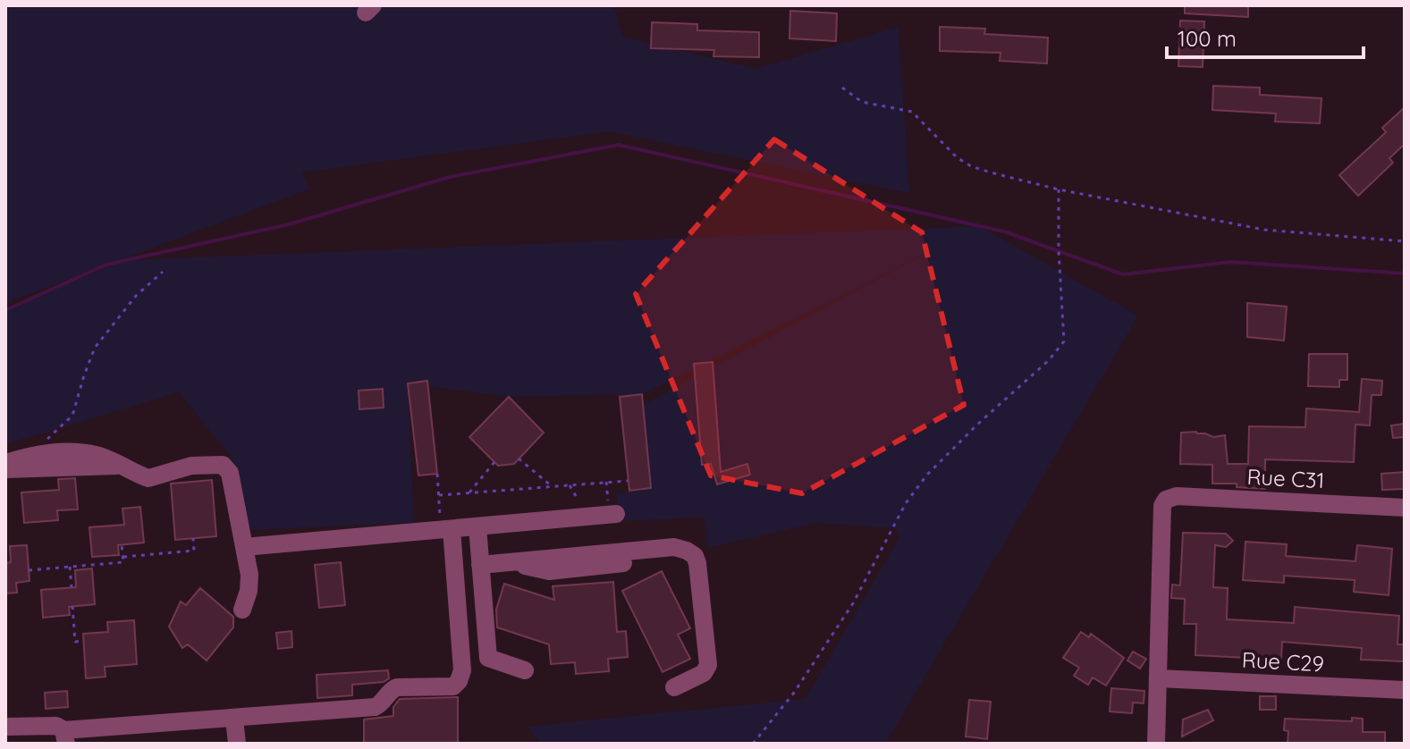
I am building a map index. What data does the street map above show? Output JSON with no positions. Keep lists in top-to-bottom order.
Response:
{
  "streets": {
    "street": ["Rue C31", "Rue C29"]
  },
  "crossings": [
    ["Rue C31", "Rue C29"]
  ],
  "scale_bar": "100 m"
}
